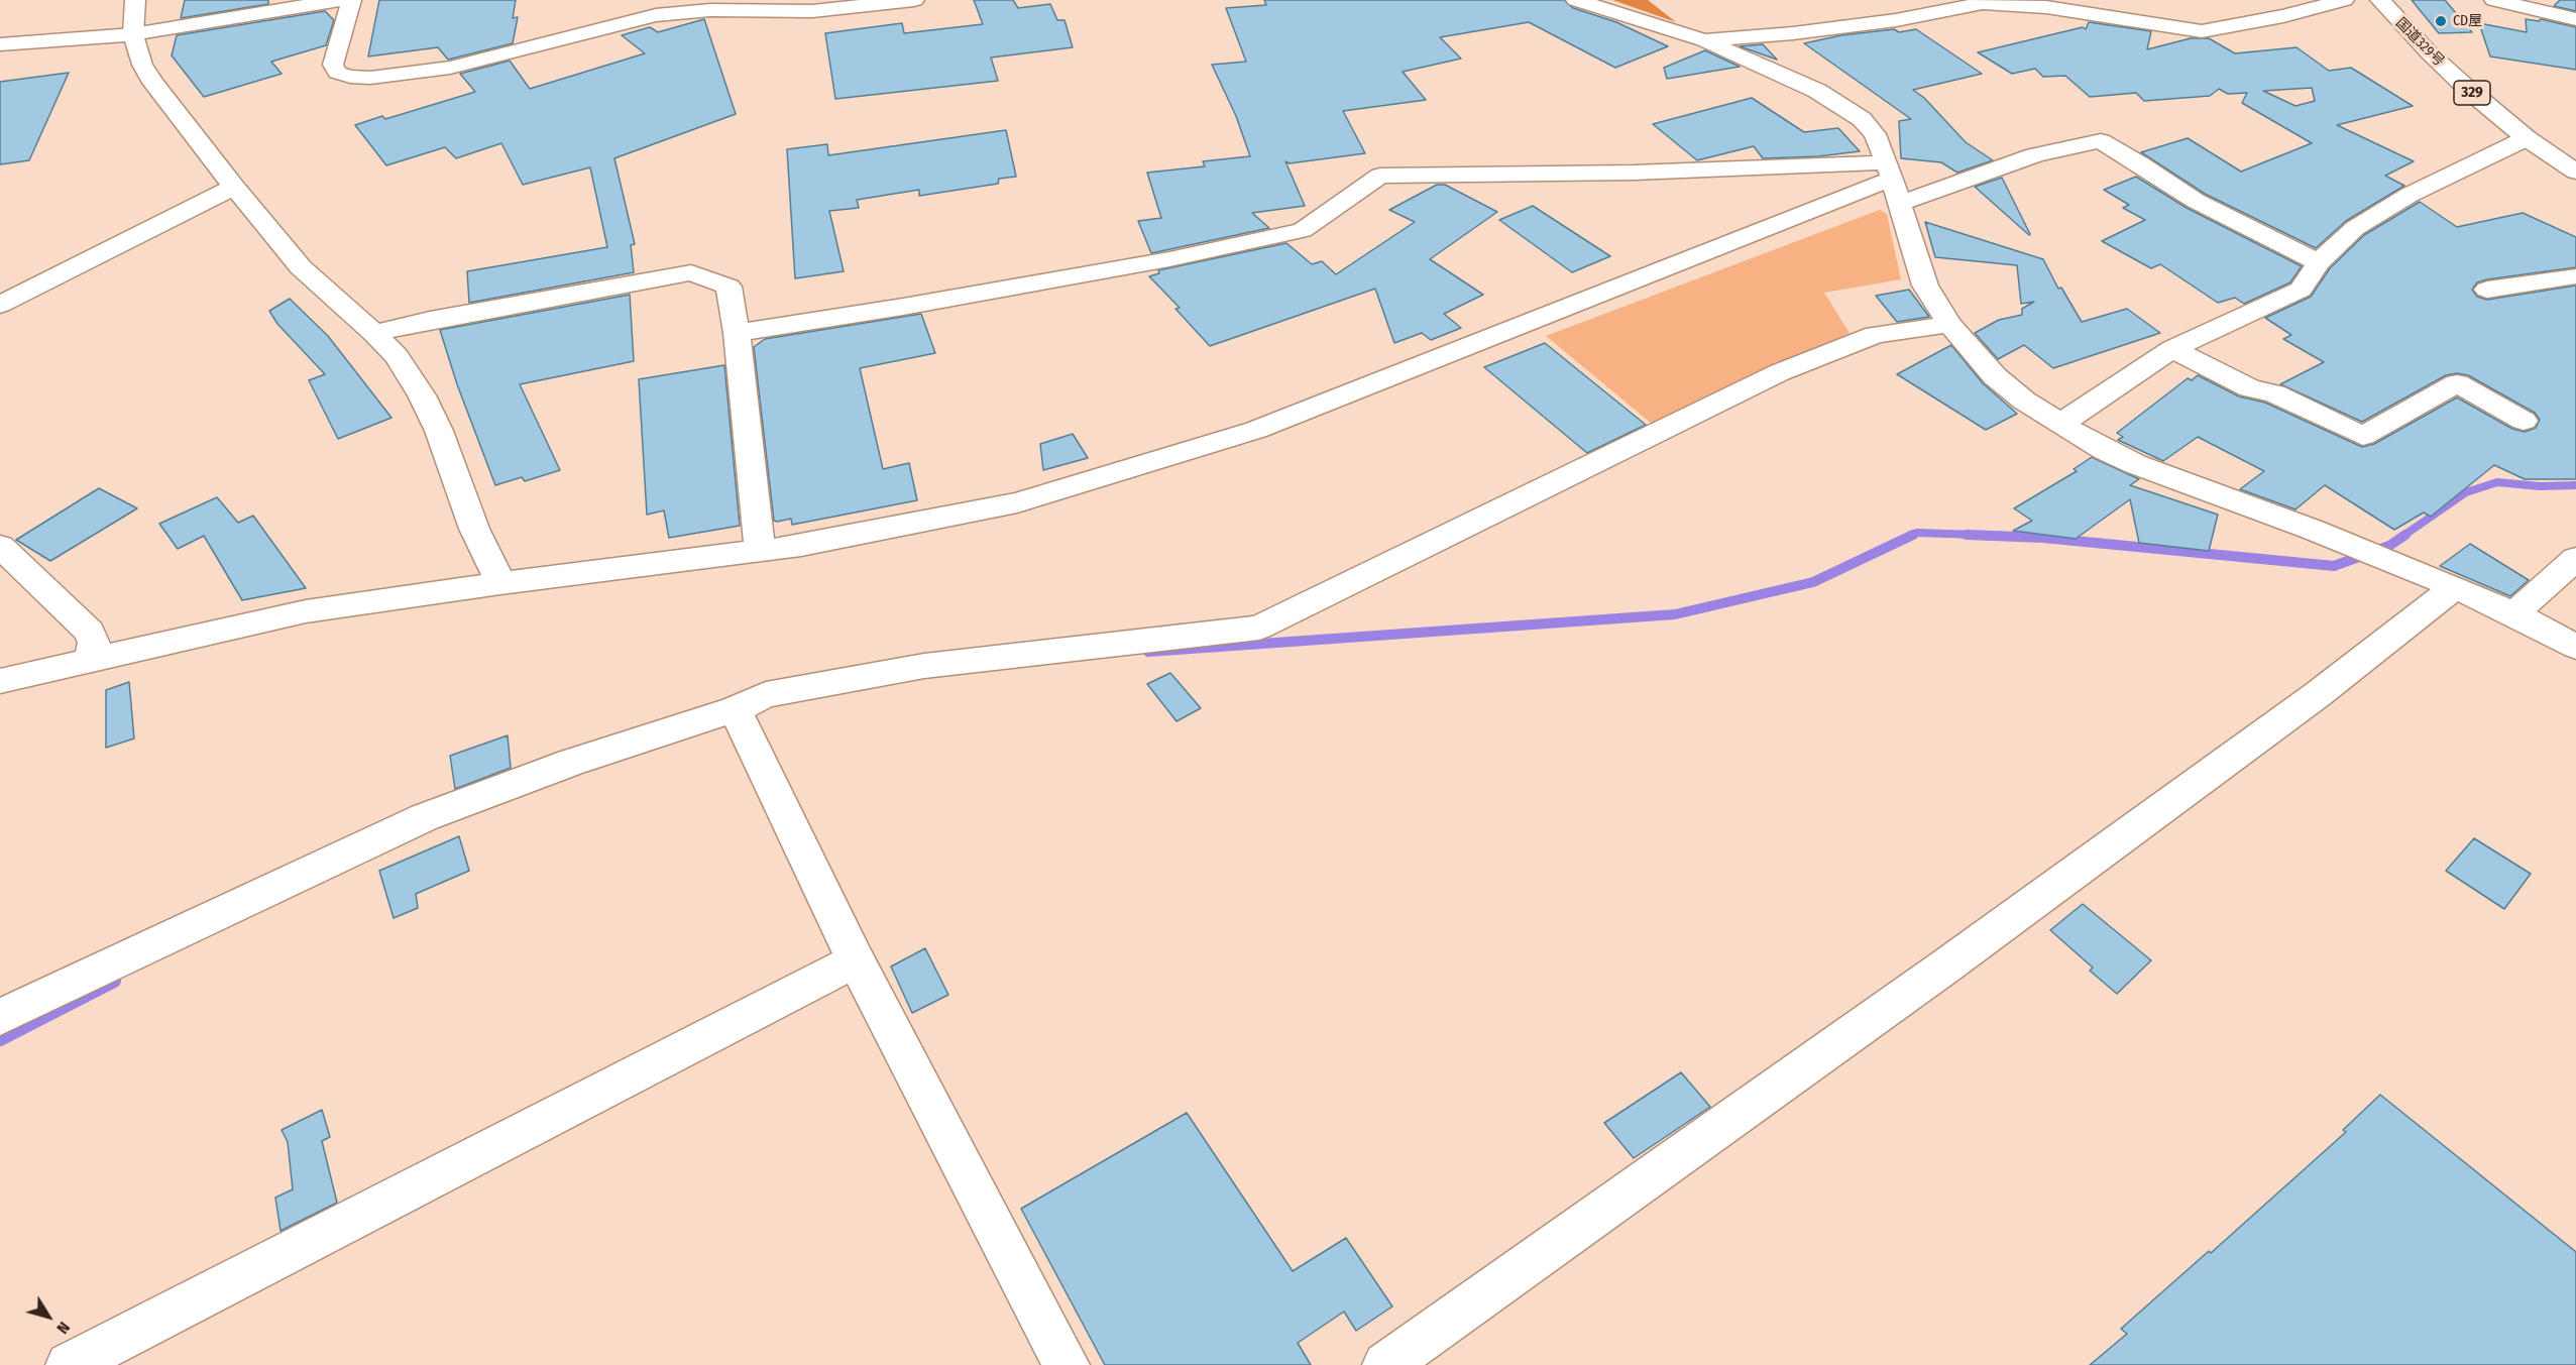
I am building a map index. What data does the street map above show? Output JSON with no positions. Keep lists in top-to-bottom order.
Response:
{
  "streets": {
    "main road": ["国道329号", "329"]
  },
  "places": ["CD屋"],
  "north": "bottom right"
}
